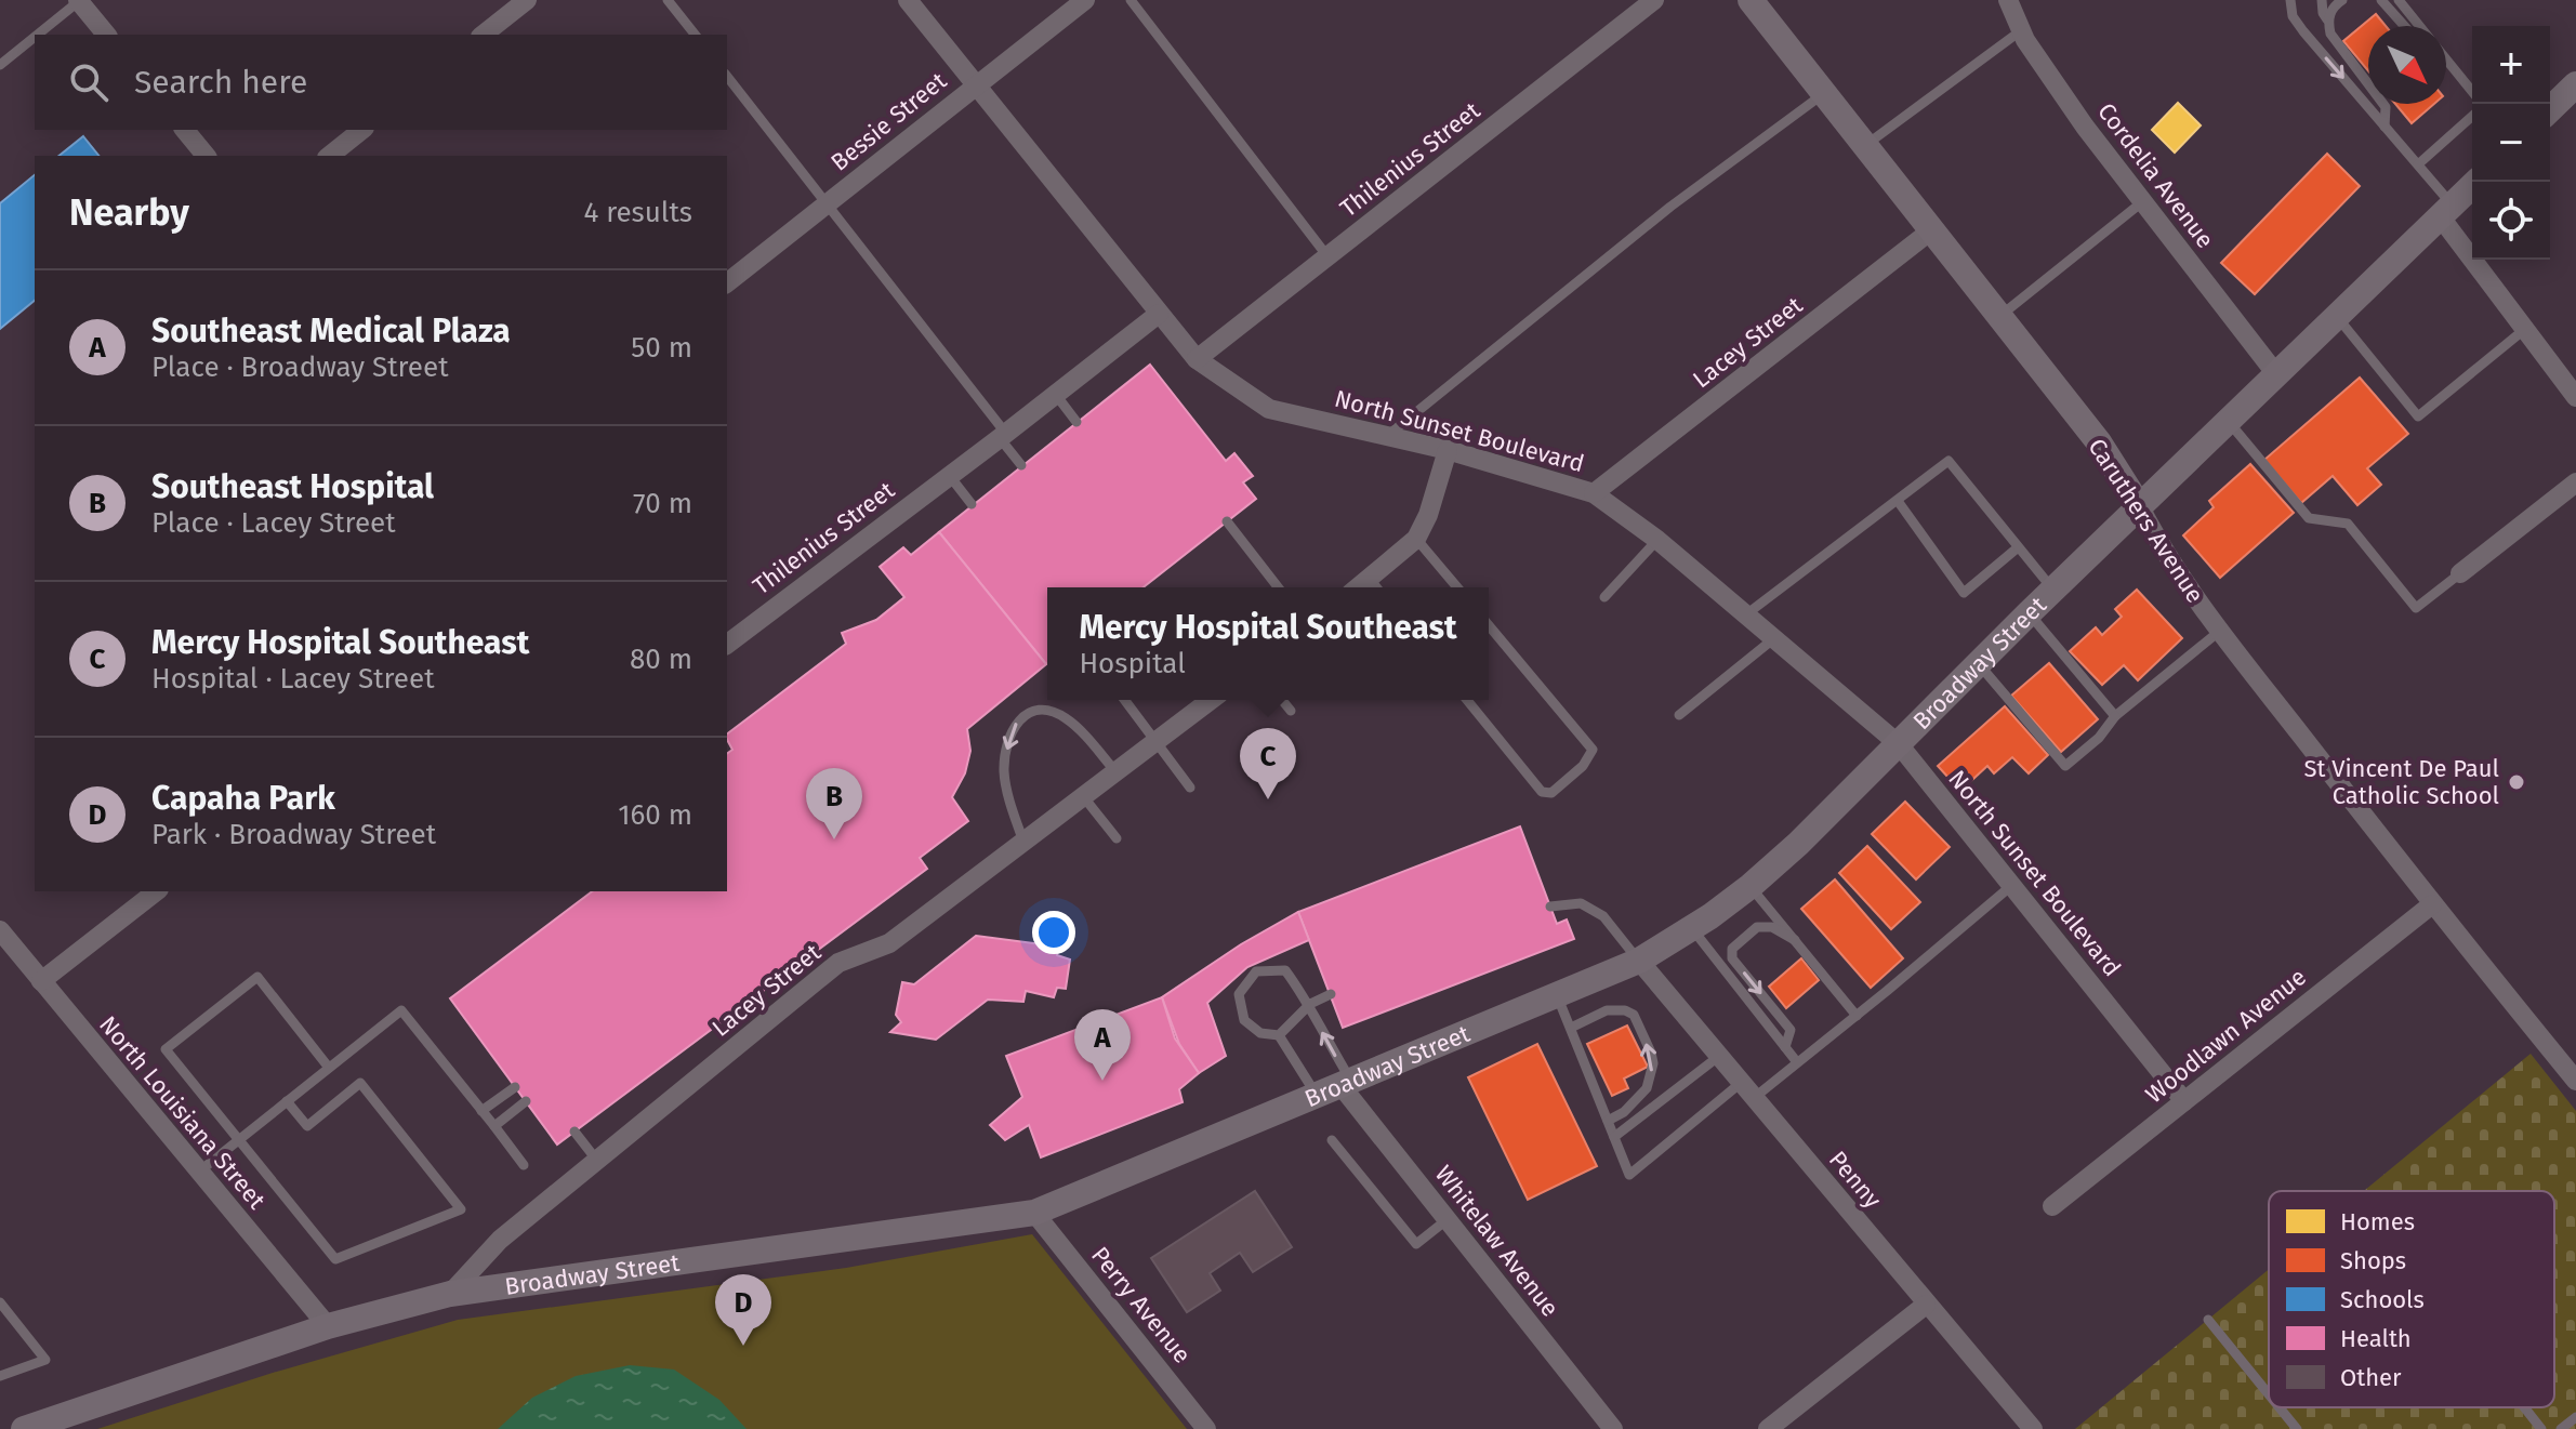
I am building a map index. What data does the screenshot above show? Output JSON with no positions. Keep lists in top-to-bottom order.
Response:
{
  "streets": {
    "main road": ["Caruthers Avenue", "Broadway Street"],
    "street": [
      "Bessie Street",
      "Thilenius Street",
      "Cordelia Avenue",
      "Lacey Street",
      "North Sunset Boulevard",
      "Woodlawn Avenue",
      "North Louisiana Street",
      "Penny",
      "Whitelaw Avenue",
      "Perry Avenue"
    ]
  },
  "crossings": [
    ["Bessie Street", "North Sunset Boulevard"],
    ["Thilenius Street", "North Sunset Boulevard"],
    ["Cordelia Avenue", "Broadway Street"],
    ["Lacey Street", "North Sunset Boulevard"],
    ["Lacey Street", "Caruthers Avenue"],
    ["Lacey Street", "Broadway Street"],
    ["North Sunset Boulevard", "Broadway Street"],
    ["North Sunset Boulevard", "Woodlawn Avenue"],
    ["Caruthers Avenue", "Broadway Street"],
    ["Caruthers Avenue", "Woodlawn Avenue"],
    ["Broadway Street", "North Louisiana Street"],
    ["Broadway Street", "Penny"],
    ["Broadway Street", "Whitelaw Avenue"],
    ["Broadway Street", "Perry Avenue"]
  ],
  "places": ["St Vincent De Paul Catholic School"],
  "legend": [
    "Homes",
    "Shops",
    "Schools",
    "Health",
    "Other"
  ],
  "north": "bottom right",
  "page": {
    "map_buttons": ["+", "−"],
    "search": "Search here",
    "heading": ["Nearby", "4 results"],
    "list": [
      {
        "mark": "A",
        "name": "Southeast Medical Plaza",
        "note": "Place · Broadway Street",
        "value": "50 m"
      },
      {
        "mark": "B",
        "name": "Southeast Hospital",
        "note": "Place · Lacey Street",
        "value": "70 m"
      },
      {
        "mark": "C",
        "name": "Mercy Hospital Southeast",
        "note": "Hospital · Lacey Street",
        "value": "80 m"
      },
      {
        "mark": "D",
        "name": "Capaha Park",
        "note": "Park · Broadway Street",
        "value": "160 m"
      }
    ],
    "popup": ["Mercy Hospital Southeast", "Hospital"],
    "pins": [
      "C",
      "B",
      "A",
      "D"
    ]
  }
}
